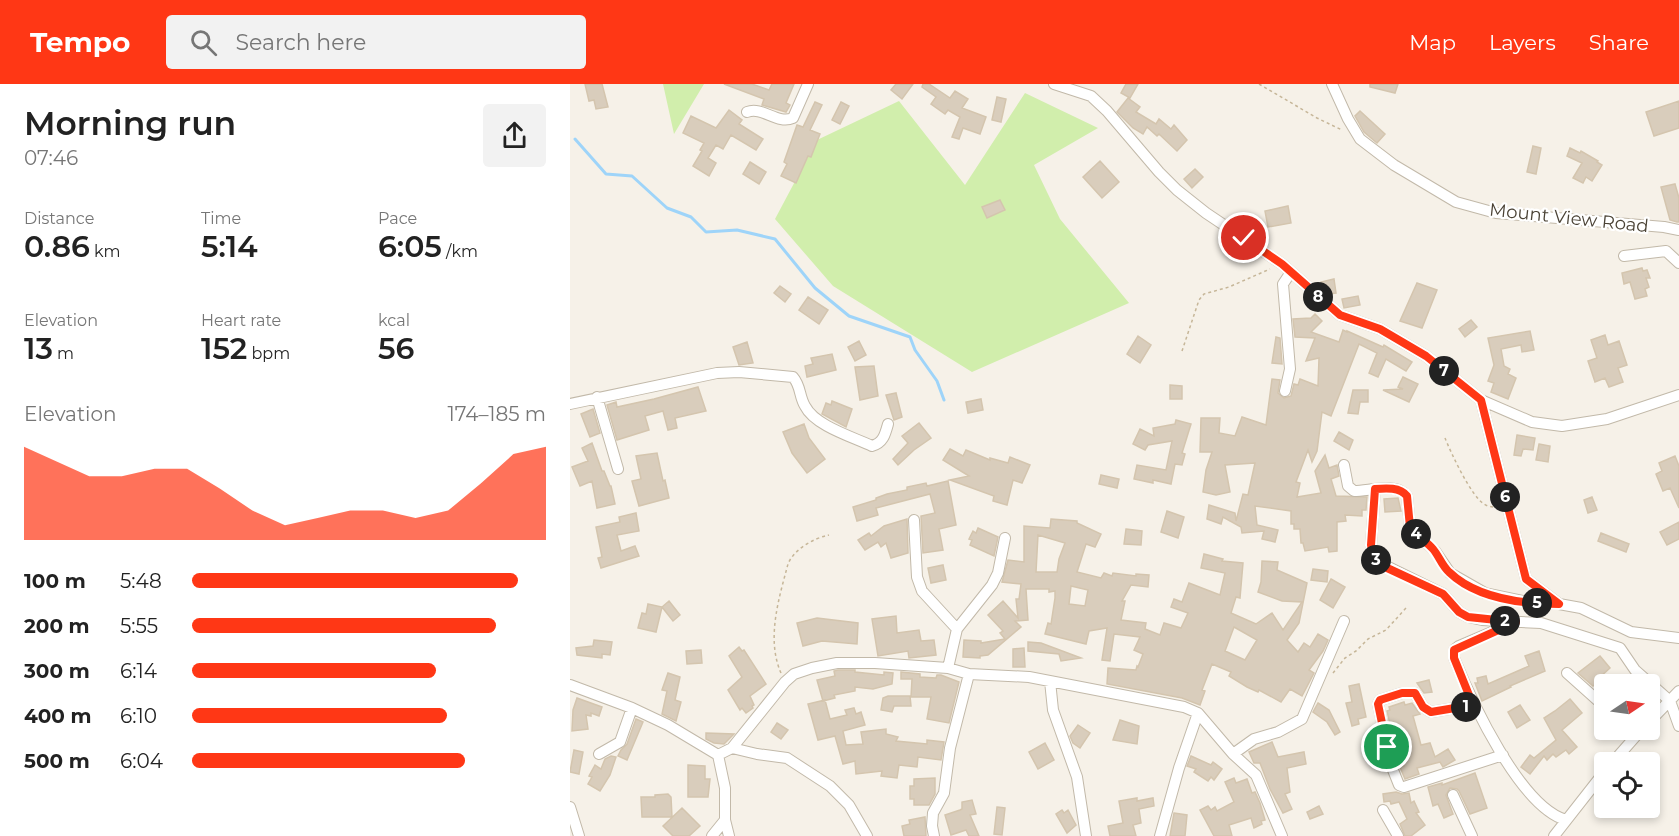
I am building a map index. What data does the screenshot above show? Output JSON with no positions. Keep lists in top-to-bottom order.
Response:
{
  "streets": {
    "street": ["Mount View Road"]
  },
  "north": "right",
  "page": {
    "header": "Tempo",
    "search": "Search here",
    "nav": ["Map", "Layers", "Share"],
    "heading": ["Morning run", "07:46"],
    "stats": [
      ["Distance", "0.86 km"],
      ["Time", "5:14"],
      ["Pace", "6:05 /km"],
      ["Elevation", "13 m"],
      ["Heart rate", "152 bpm"],
      ["kcal", "56"]
    ],
    "pins": [
      "8",
      "7",
      "6",
      "4",
      "3",
      "5",
      "2",
      "1"
    ],
    "chart": ["Elevation", "174–185 m"],
    "list": [
      {
        "name": "100 m",
        "note": "5:48"
      },
      {
        "name": "200 m",
        "note": "5:55"
      },
      {
        "name": "300 m",
        "note": "6:14"
      },
      {
        "name": "400 m",
        "note": "6:10"
      },
      {
        "name": "500 m",
        "note": "6:04"
      }
    ]
  }
}
